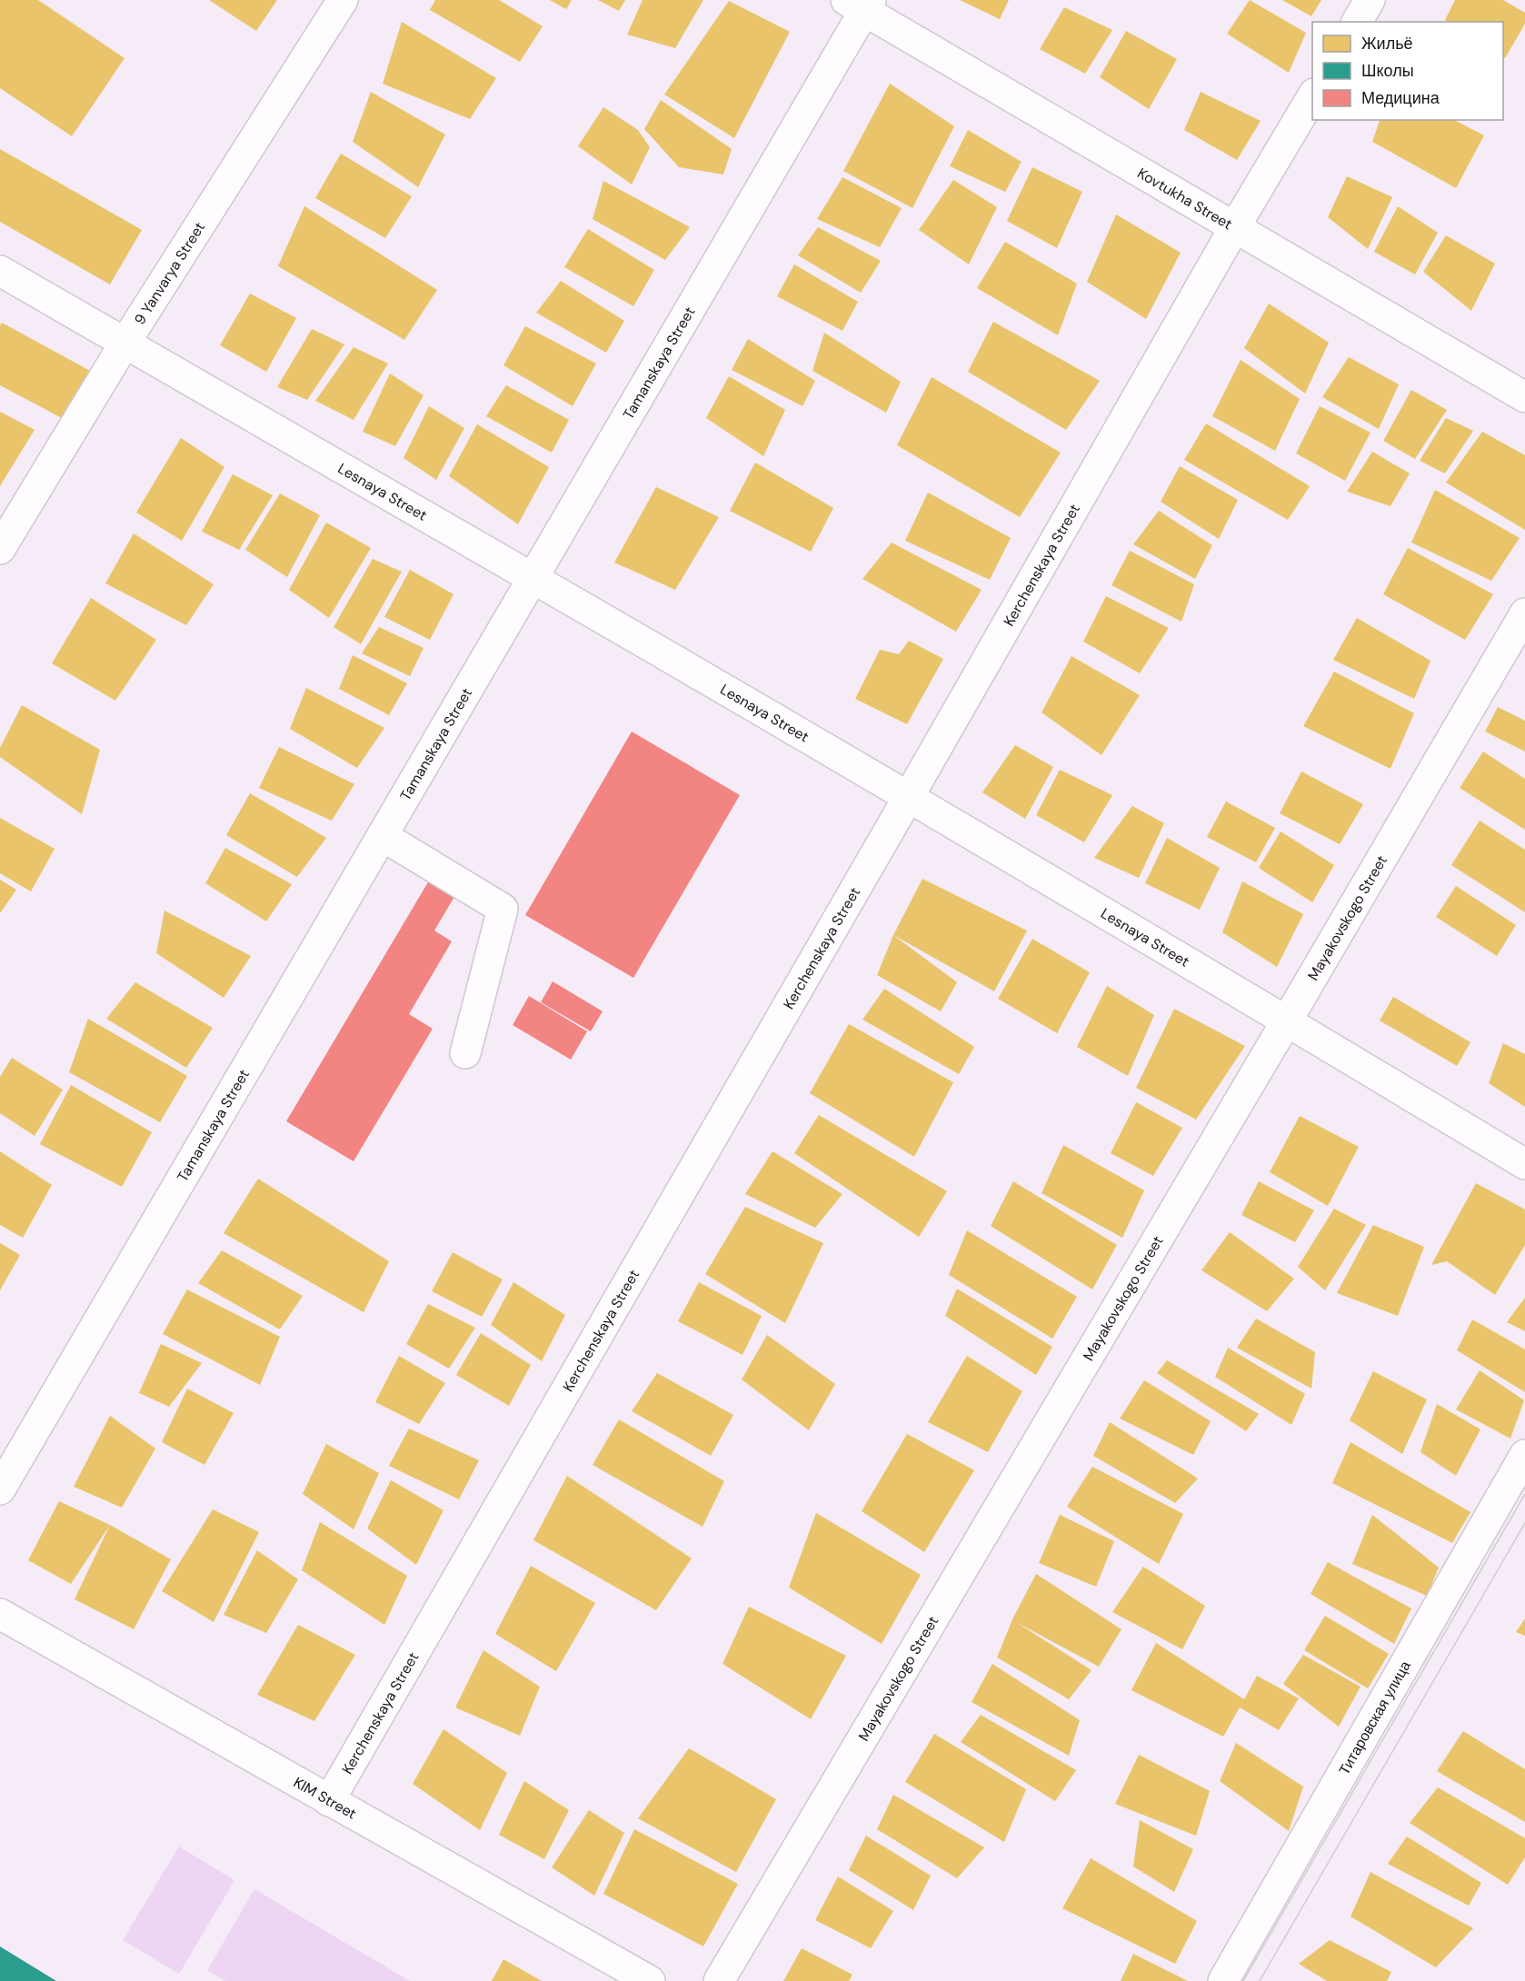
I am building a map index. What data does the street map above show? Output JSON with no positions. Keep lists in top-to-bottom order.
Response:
{
  "streets": {
    "street": [
      "Kovtukha Street",
      "9 Yanvarya Street",
      "Tamanskaya Street",
      "Lesnaya Street",
      "Kerchenskaya Street",
      "Mayakovskogo Street",
      "Титаровская улица",
      "KIM Street"
    ]
  },
  "crossings": [
    ["Kovtukha Street", "Tamanskaya Street"],
    ["Kovtukha Street", "Kerchenskaya Street"],
    ["9 Yanvarya Street", "Lesnaya Street"],
    ["Tamanskaya Street", "Lesnaya Street"],
    ["Lesnaya Street", "Kerchenskaya Street"],
    ["Lesnaya Street", "Mayakovskogo Street"],
    ["Kerchenskaya Street", "KIM Street"]
  ],
  "legend": ["Жильё", "Школы", "Медицина"]
}
